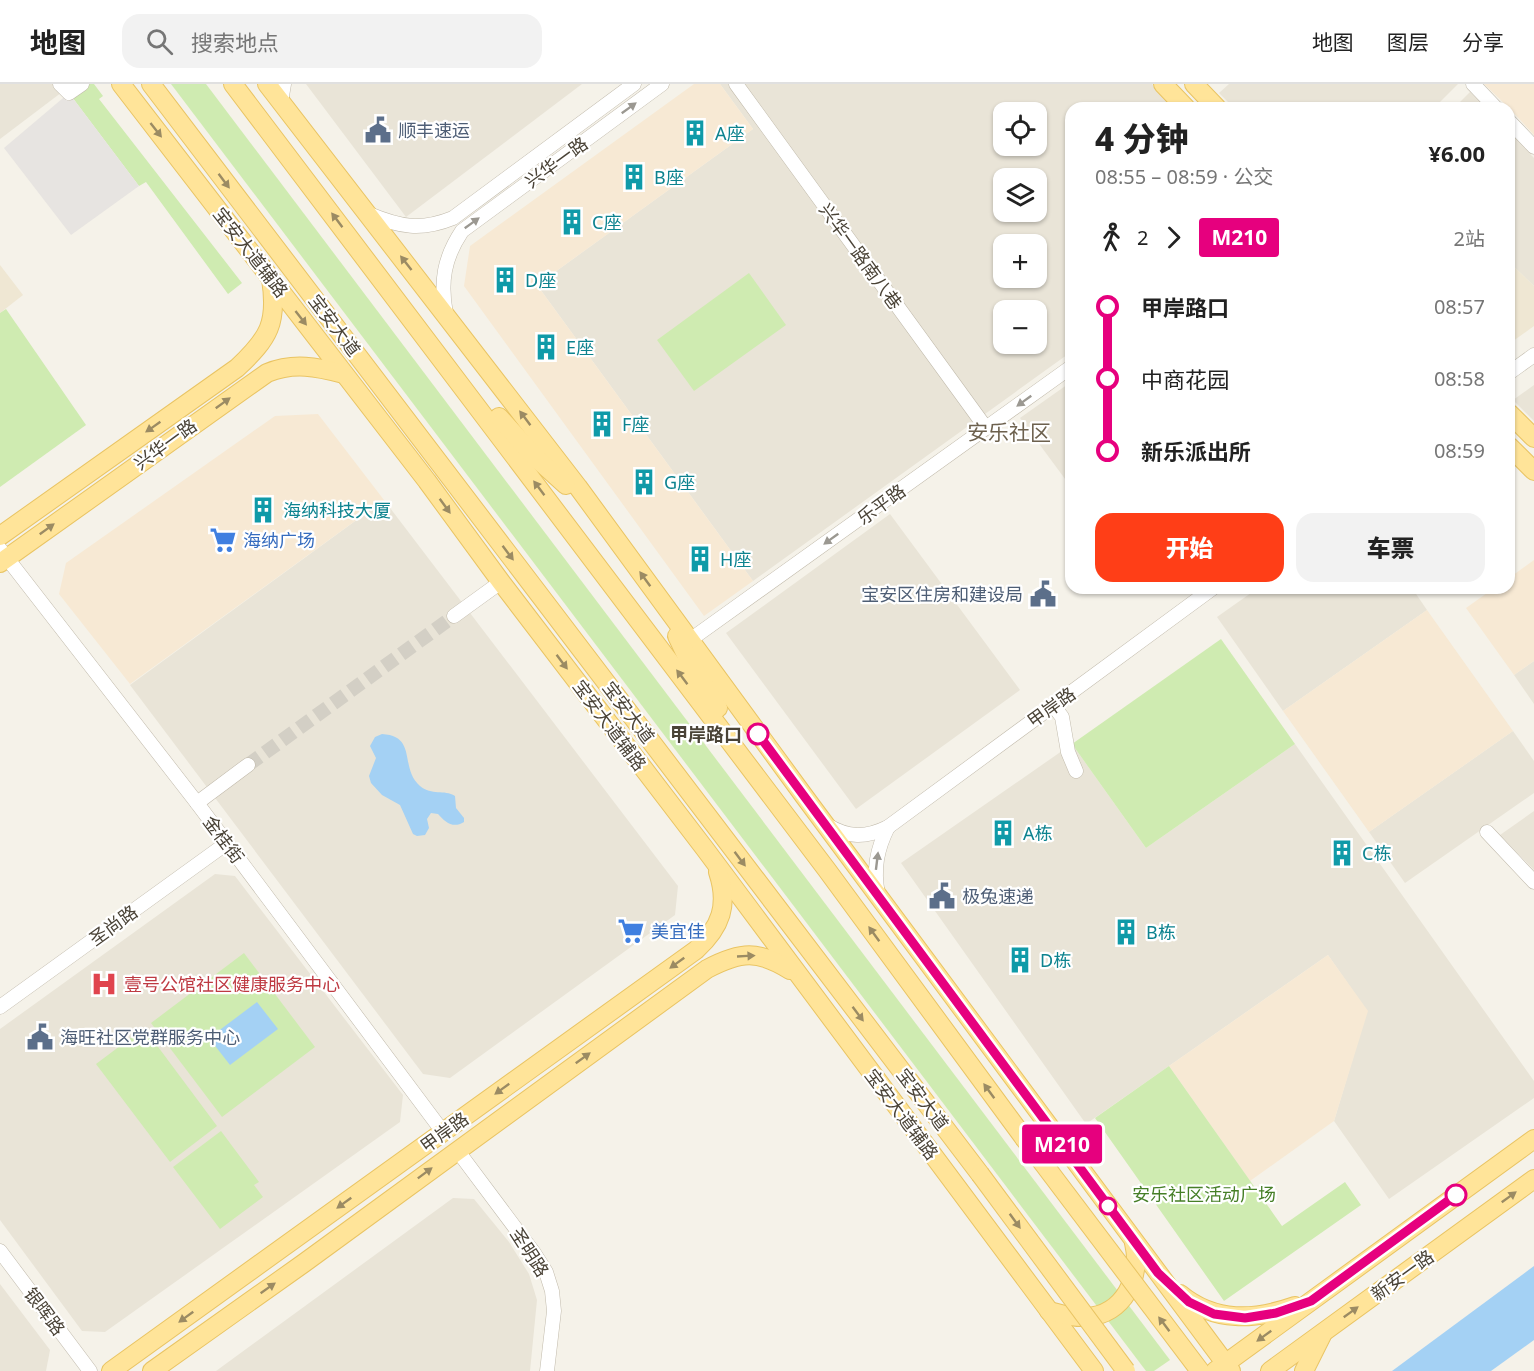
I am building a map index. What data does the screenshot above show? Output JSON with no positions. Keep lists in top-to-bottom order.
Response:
{
  "streets": {
    "main road": [
      "兴华一路",
      "宝安大道辅路",
      "宝安大道",
      "甲岸路",
      "新安一路"
    ],
    "street": [
      "兴华一路南八巷",
      "乐平路",
      "金桂街",
      "圣尚路",
      "圣明路",
      "银晖路"
    ]
  },
  "crossings": [
    ["兴华一路", "宝安大道辅路"],
    ["兴华一路", "金桂街"],
    ["宝安大道辅路", "甲岸路"],
    ["兴华一路南八巷", "乐平路"],
    ["甲岸路", "金桂街"],
    ["甲岸路", "圣明路"],
    ["金桂街", "圣尚路"]
  ],
  "one_way": ["乐平路"],
  "districts": ["安乐社区"],
  "parks": ["安乐社区活动广场"],
  "places": {
    "public building": [
      "顺丰速运",
      "宝安区住房和建设局",
      "极兔速递",
      "海旺社区党群服务中心"
    ],
    "building": [
      "A座",
      "B座",
      "C座",
      "D座",
      "E座",
      "F座",
      "G座",
      "海纳科技大厦",
      "H座",
      "A栋",
      "C栋",
      "B栋",
      "D栋"
    ],
    "supermarket": ["海纳广场", "美宜佳"],
    "other": ["甲岸路口"],
    "hospital": ["壹号公馆社区健康服务中心"]
  },
  "lines": ["bus line M210"],
  "page": {
    "header": "地图",
    "search": "搜索地点",
    "nav": ["地图", "图层", "分享"],
    "on_map": "M210",
    "map_buttons": ["+", "−"],
    "heading": ["4 分钟", "08:55 – 08:59 · 公交", "¥6.00"],
    "legs": ["2", "M210", "2站"],
    "list": [
      {
        "name": "甲岸路口",
        "value": "08:57"
      },
      {
        "name": "中商花园",
        "value": "08:58"
      },
      {
        "name": "新乐派出所",
        "value": "08:59"
      }
    ],
    "buttons": ["开始", "车票"]
  }
}
